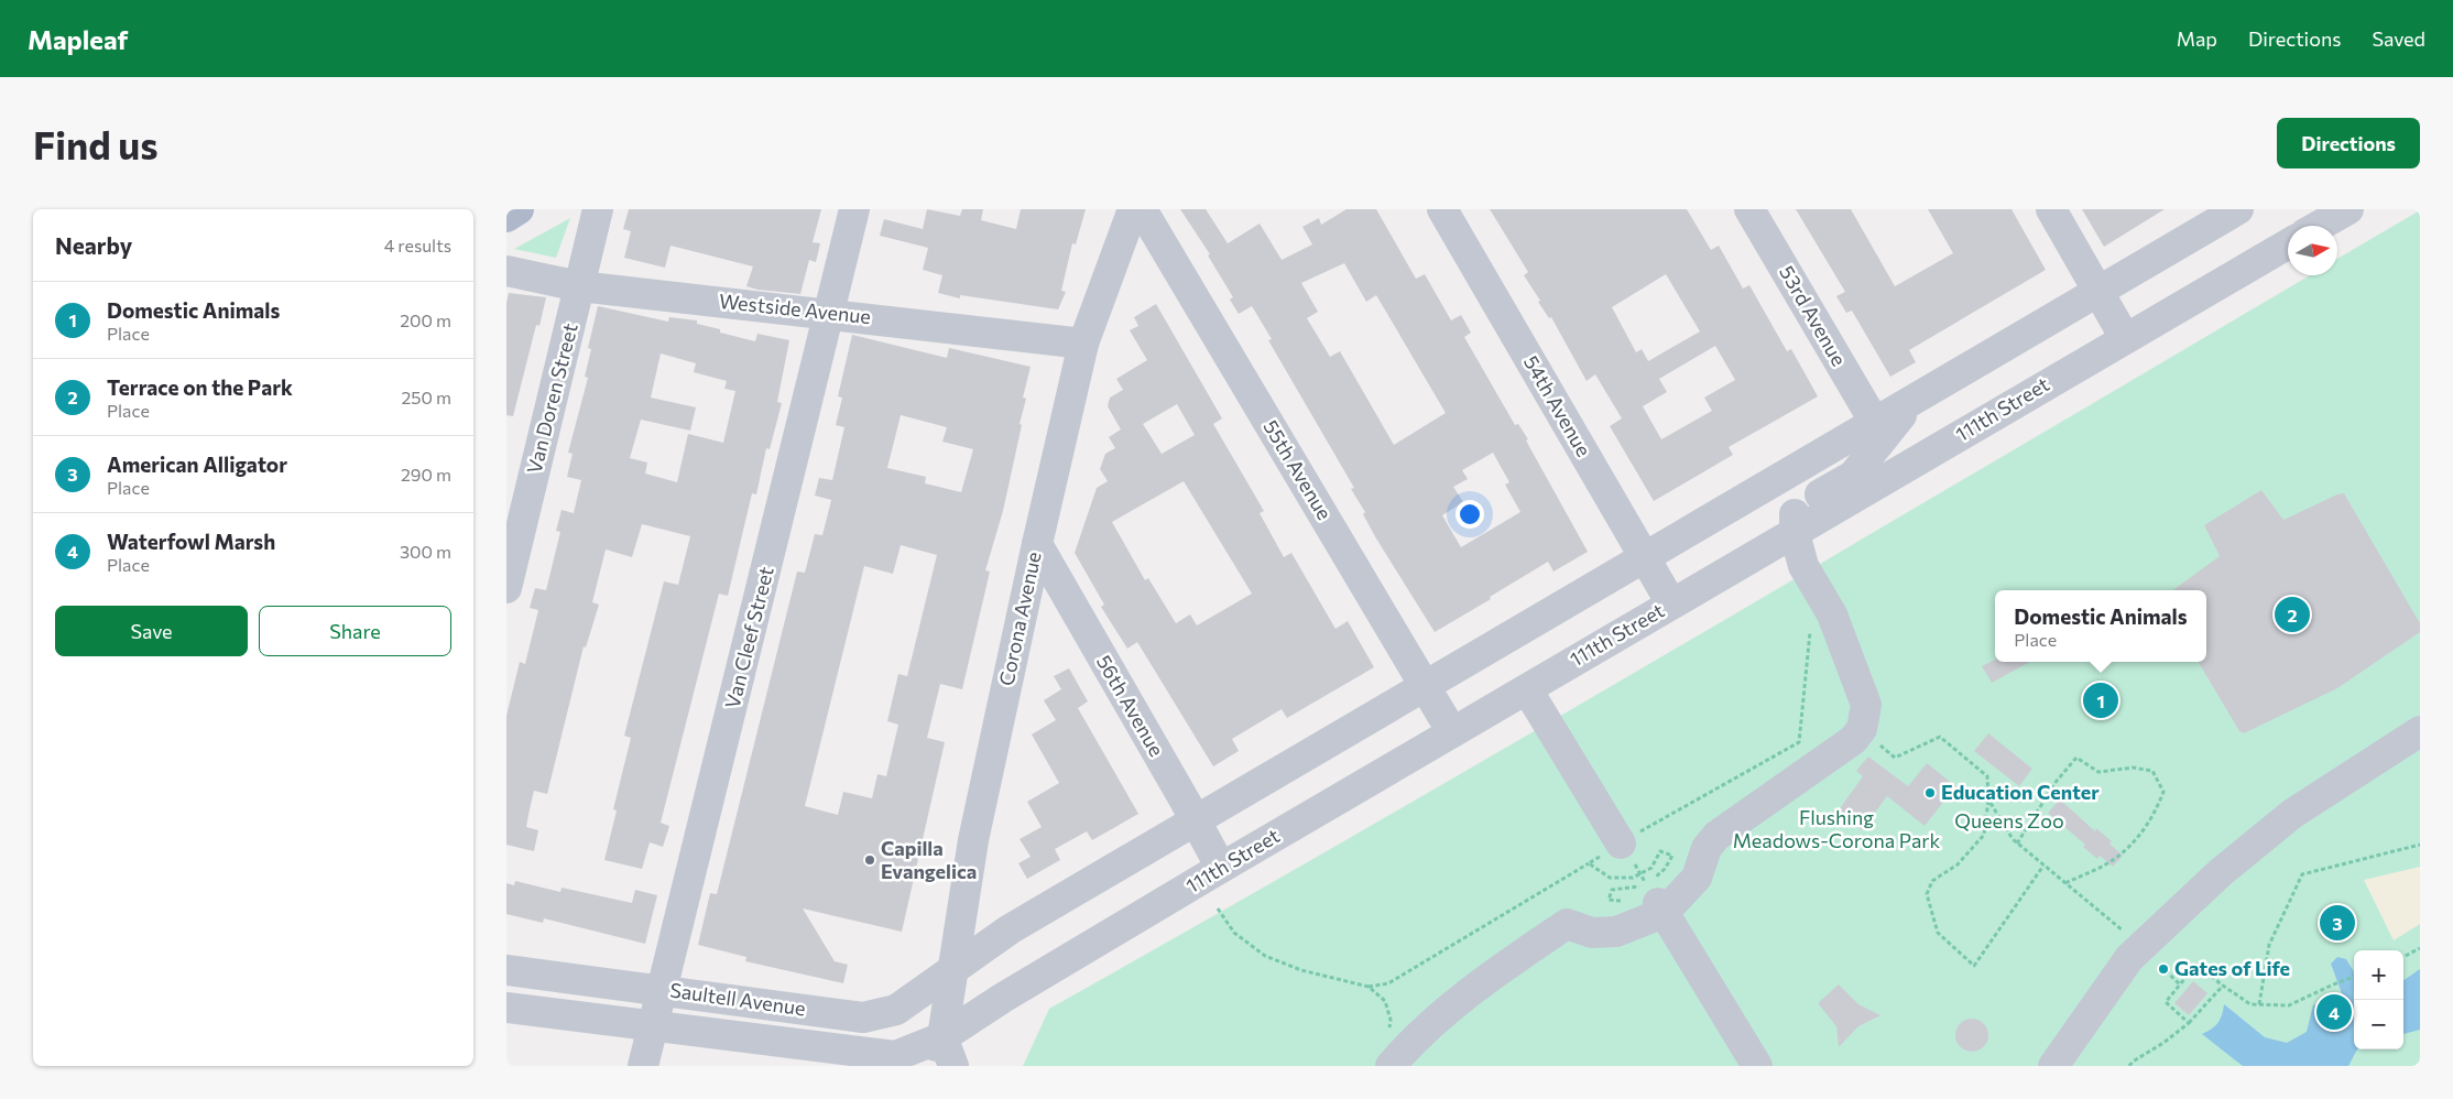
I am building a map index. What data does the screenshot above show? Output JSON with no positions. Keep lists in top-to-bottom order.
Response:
{
  "streets": {
    "street": [
      "Westside Avenue",
      "53rd Avenue",
      "Van Doren Street",
      "54th Avenue",
      "111th Street",
      "55th Avenue",
      "Corona Avenue",
      "Van Cleef Street",
      "56th Avenue",
      "Saultell Avenue"
    ]
  },
  "crossings": [
    ["Westside Avenue", "Van Doren Street"],
    ["Westside Avenue", "Corona Avenue"],
    ["Westside Avenue", "Van Cleef Street"],
    ["54th Avenue", "111th Street"],
    ["111th Street", "55th Avenue"],
    ["111th Street", "Corona Avenue"],
    ["111th Street", "56th Avenue"],
    ["111th Street", "Saultell Avenue"],
    ["Corona Avenue", "56th Avenue"],
    ["Corona Avenue", "Saultell Avenue"],
    ["Van Cleef Street", "Saultell Avenue"]
  ],
  "parks": ["Flushing Meadows-Corona Park", "Queens Zoo"],
  "places": ["Education Center", "Capilla Evangelica", "Gates of Life"],
  "north": "right",
  "page": {
    "header": "Mapleaf",
    "nav": ["Map", "Directions", "Saved"],
    "buttons": [
      "Directions",
      ["Save", "Share"]
    ],
    "title": "Find us",
    "heading": ["Nearby", "4 results"],
    "list": [
      {
        "mark": "1",
        "name": "Domestic Animals",
        "note": "Place",
        "value": "200 m"
      },
      {
        "mark": "2",
        "name": "Terrace on the Park",
        "note": "Place",
        "value": "250 m"
      },
      {
        "mark": "3",
        "name": "American Alligator",
        "note": "Place",
        "value": "290 m"
      },
      {
        "mark": "4",
        "name": "Waterfowl Marsh",
        "note": "Place",
        "value": "300 m"
      }
    ],
    "popup": ["Domestic Animals", "Place"],
    "pins": [
      "2",
      "1",
      "3",
      "4"
    ],
    "map_buttons": ["+", "−"]
  }
}
